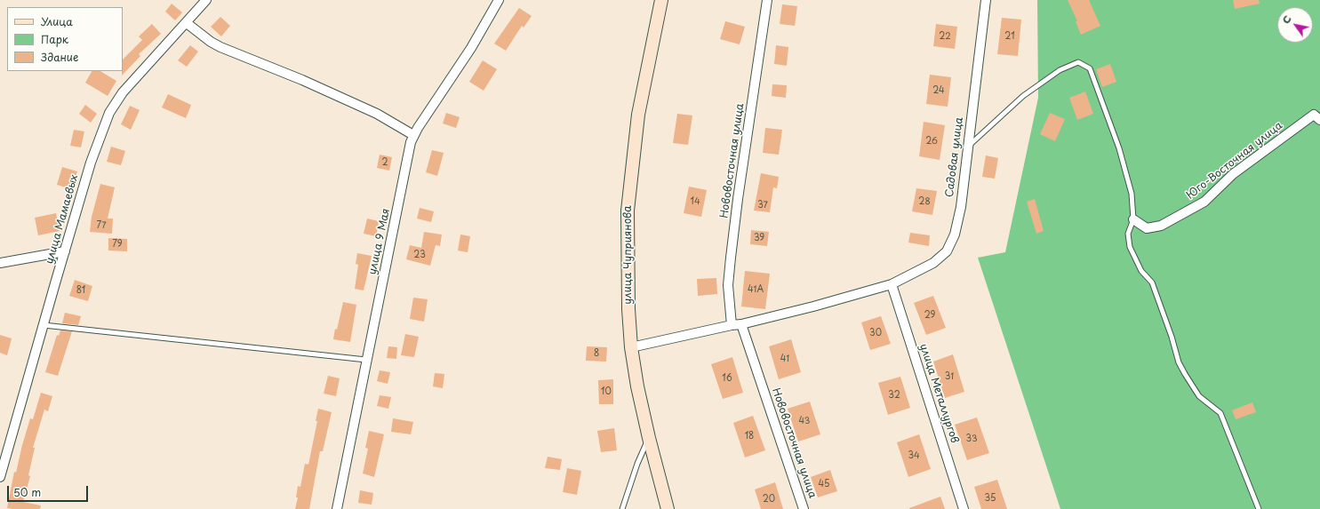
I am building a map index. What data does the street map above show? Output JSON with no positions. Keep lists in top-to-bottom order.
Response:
{
  "streets": {
    "street": [
      "Садовая улица",
      "Нововосточная улица",
      "Юго-Восточная улица",
      "улица Мамаевых",
      "улица 9 Мая",
      "улица Чуприянова",
      "улица Металлургов"
    ]
  },
  "crossings": [
    ["Садовая улица", "Нововосточная улица"],
    ["Садовая улица", "улица Чуприянова"],
    ["Садовая улица", "улица Металлургов"]
  ],
  "house_numbers": [
    "22",
    "21",
    "24",
    "26",
    "2",
    "14",
    "28",
    "37",
    "77",
    "39",
    "79",
    "23",
    "41А",
    "81",
    "29",
    "30",
    "8",
    "41",
    "31",
    "16",
    "10",
    "32",
    "43",
    "18",
    "33",
    "34",
    "45",
    "35",
    "20"
  ],
  "legend": ["Улица", "Парк", "Здание"],
  "scale_bar": "50 m",
  "north": "top left"
}
